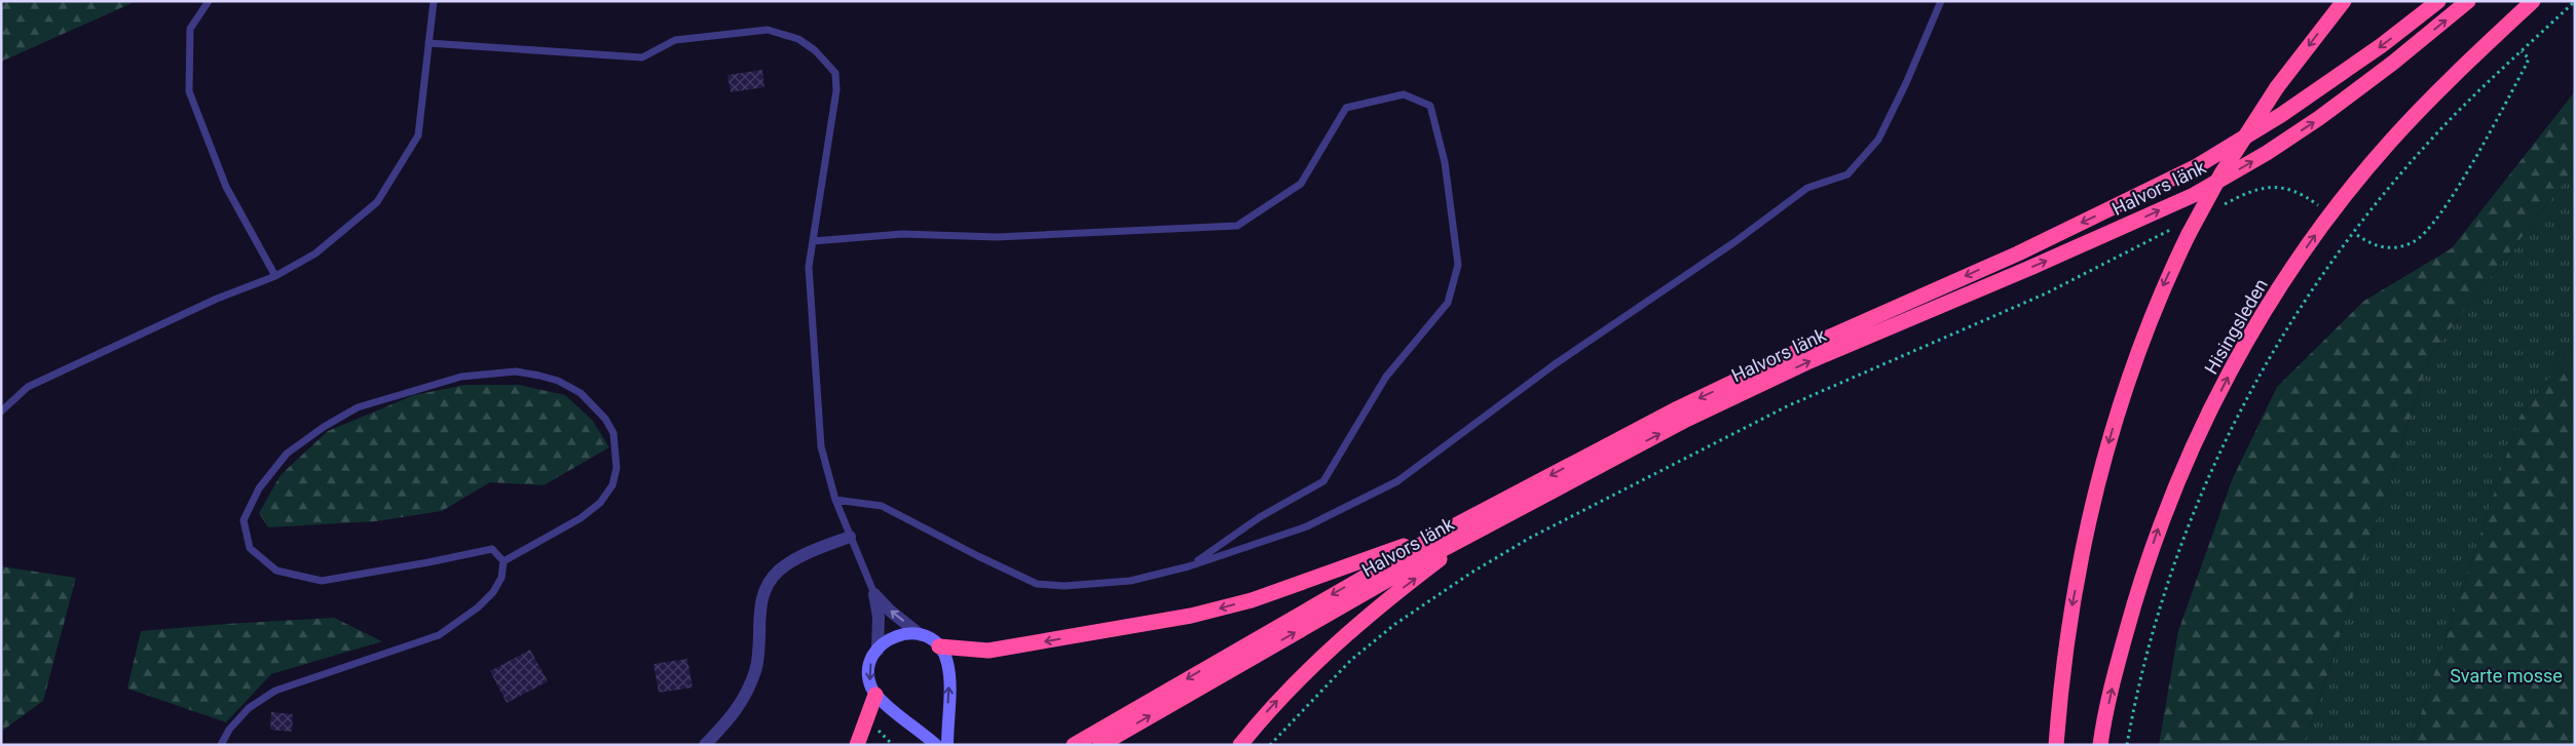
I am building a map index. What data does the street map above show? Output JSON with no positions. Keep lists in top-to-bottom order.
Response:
{
  "streets": {
    "highway": ["Halvors länk", "Hisingsleden"]
  },
  "parks": ["Svarte mosse"]
}
